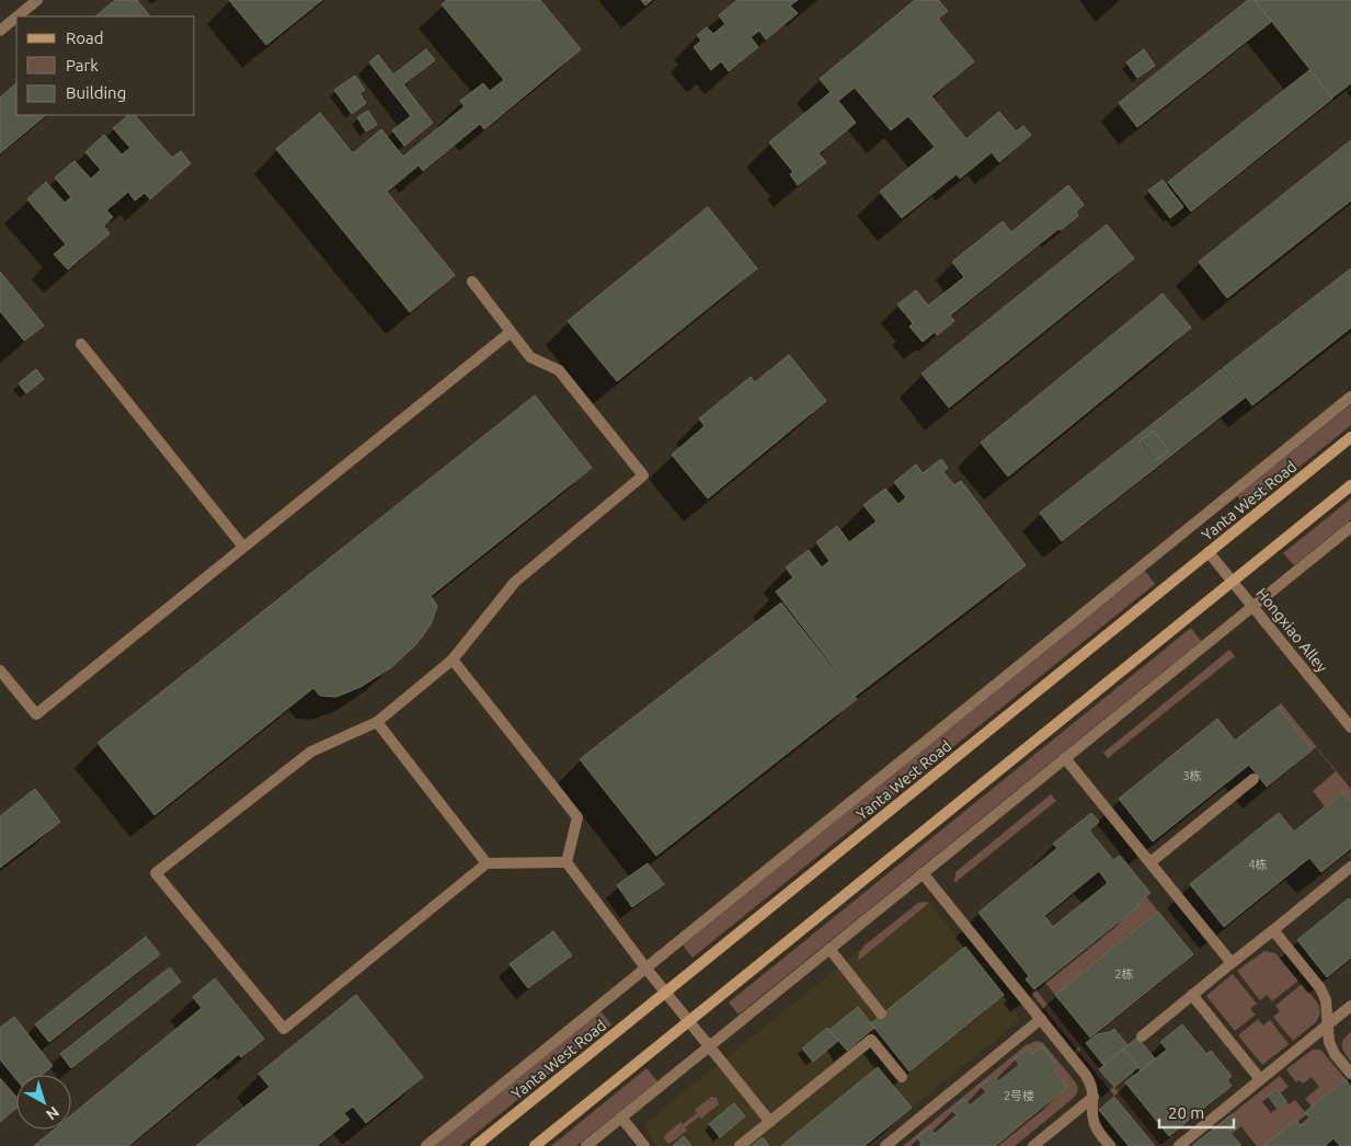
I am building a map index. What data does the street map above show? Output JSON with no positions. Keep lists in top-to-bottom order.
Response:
{
  "streets": {
    "main road": ["Yanta West Road"],
    "street": ["Hongxiao Alley"]
  },
  "crossings": [
    ["Yanta West Road", "Hongxiao Alley"]
  ],
  "house_numbers": [
    "3栋",
    "4栋",
    "2栋",
    "2号楼"
  ],
  "legend": ["Road", "Park", "Building"],
  "scale_bar": "20 m",
  "north": "bottom right"
}
